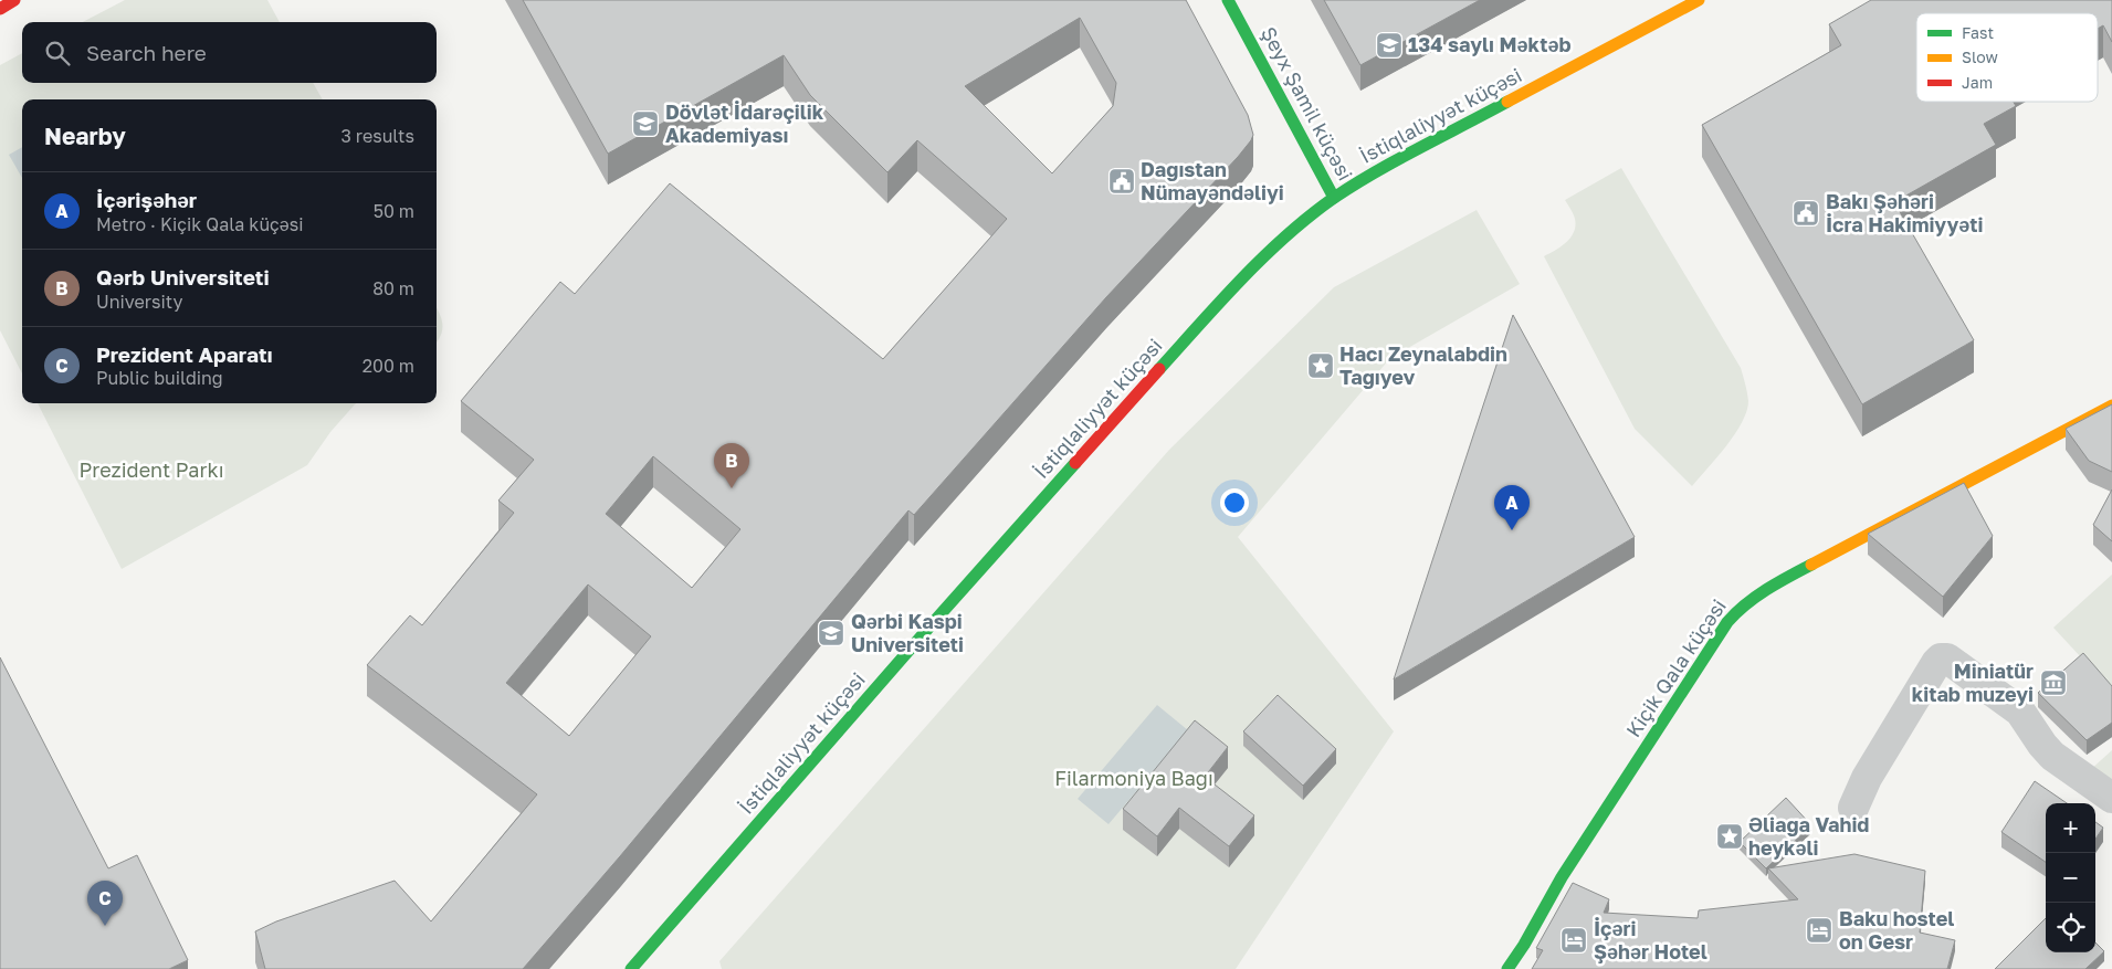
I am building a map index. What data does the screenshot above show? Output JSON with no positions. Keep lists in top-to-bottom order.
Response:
{
  "streets": {
    "main road": ["Şeyx Şamil küçəsi", "İstiqlaliyyət küçəsi", "Kiçik Qala küçəsi"]
  },
  "crossings": [
    ["Şeyx Şamil küçəsi", "İstiqlaliyyət küçəsi"]
  ],
  "parks": ["Prezident Parkı", "Filarmoniya Bağı"],
  "places": {
    "school or university": ["134 saylı Məktəb", "Dövlət İdarəçilik Akademiyası", "Qərbi Kaspi Universiteti"],
    "public building": ["Dağıstan Nümayəndəliyi", "Bakı Şəhəri İcra Hakimiyyəti"],
    "place": ["Hacı Zeynalabdin Tağıyev", "Əliağa Vahid heykəli"],
    "museum": ["Miniatür kitab muzeyi"],
    "hotel": ["Baku hostel on Gesr", "İçəri Şəhər Hotel"]
  },
  "legend": ["Fast", "Slow", "Jam"],
  "page": {
    "search": "Search here",
    "heading": ["Nearby", "3 results"],
    "list": [
      {
        "mark": "A",
        "name": "İçərişəhər",
        "note": "Metro · Kiçik Qala küçəsi",
        "value": "50 m"
      },
      {
        "mark": "B",
        "name": "Qərb Universiteti",
        "note": "University",
        "value": "80 m"
      },
      {
        "mark": "C",
        "name": "Prezident Aparatı",
        "note": "Public building",
        "value": "200 m"
      }
    ],
    "pins": ["B", "A", "C"],
    "map_buttons": ["+", "−"]
  }
}
